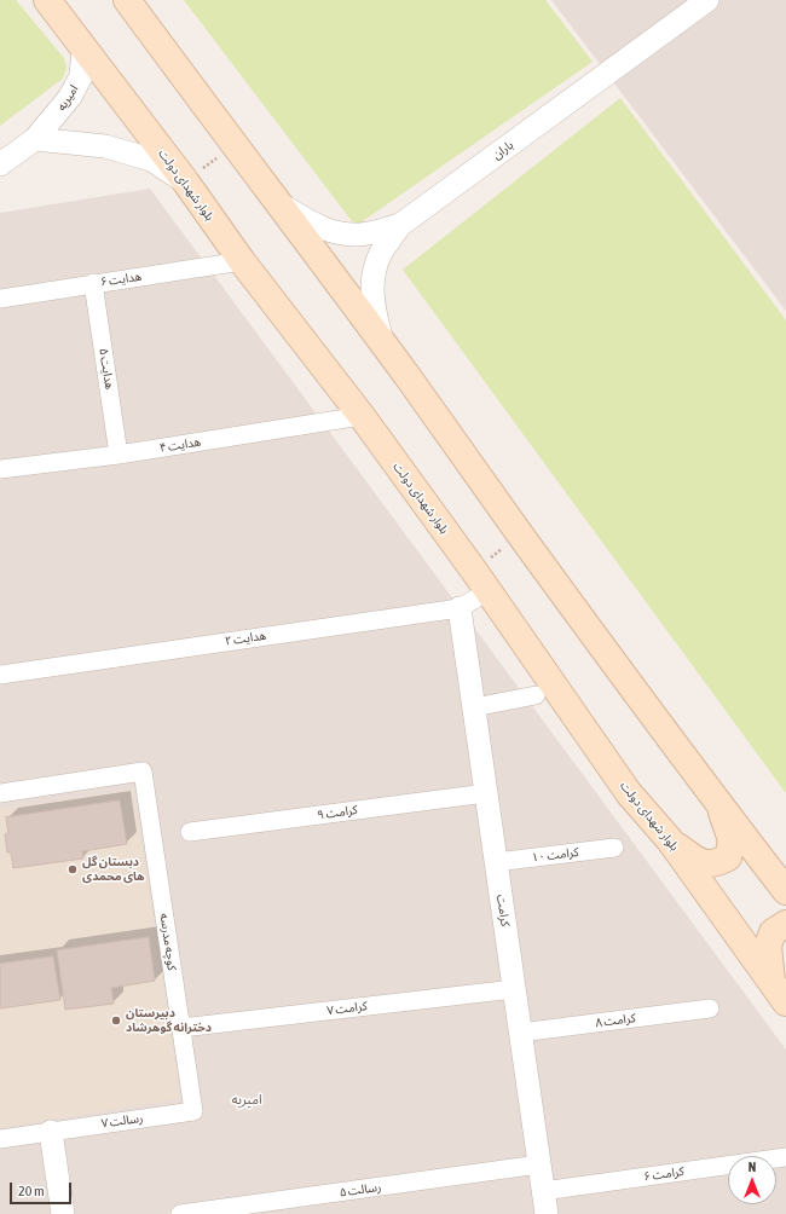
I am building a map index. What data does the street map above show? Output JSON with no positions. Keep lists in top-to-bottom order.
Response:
{
  "streets": {
    "main road": ["بلوار شهدای دولت"],
    "street": [
      "امیریه",
      "باران",
      "هدایت ۶",
      "هدایت ۵",
      "هدایت ۴",
      "هدایت ۲",
      "کرامت ۹",
      "کرامت ۱۰",
      "کرامت",
      "کوچه مدرسه",
      "کرامت ۷",
      "کرامت ۸",
      "رسالت ۷",
      "کرامت ۶",
      "رسالت ۵"
    ]
  },
  "crossings": [
    ["امیریه", "بلوار شهدای دولت"],
    ["بلوار شهدای دولت", "هدایت ۶"],
    ["بلوار شهدای دولت", "هدایت ۴"],
    ["بلوار شهدای دولت", "هدایت ۲"],
    ["هدایت ۶", "هدایت ۵"],
    ["هدایت ۵", "هدایت ۴"],
    ["هدایت ۲", "کرامت"],
    ["کرامت ۹", "کرامت"],
    ["کرامت ۱۰", "کرامت"],
    ["کرامت", "کرامت ۷"],
    ["کرامت", "کرامت ۸"],
    ["کرامت", "کرامت ۶"],
    ["کرامت", "رسالت ۵"],
    ["کوچه مدرسه", "کرامت ۷"],
    ["کوچه مدرسه", "رسالت ۷"]
  ],
  "districts": ["امیریه"],
  "places": ["دبستان گل های محمدی", "دبیرستان دخترانه گوهرشاد"],
  "scale_bar": "20 m",
  "north": "top"
}
